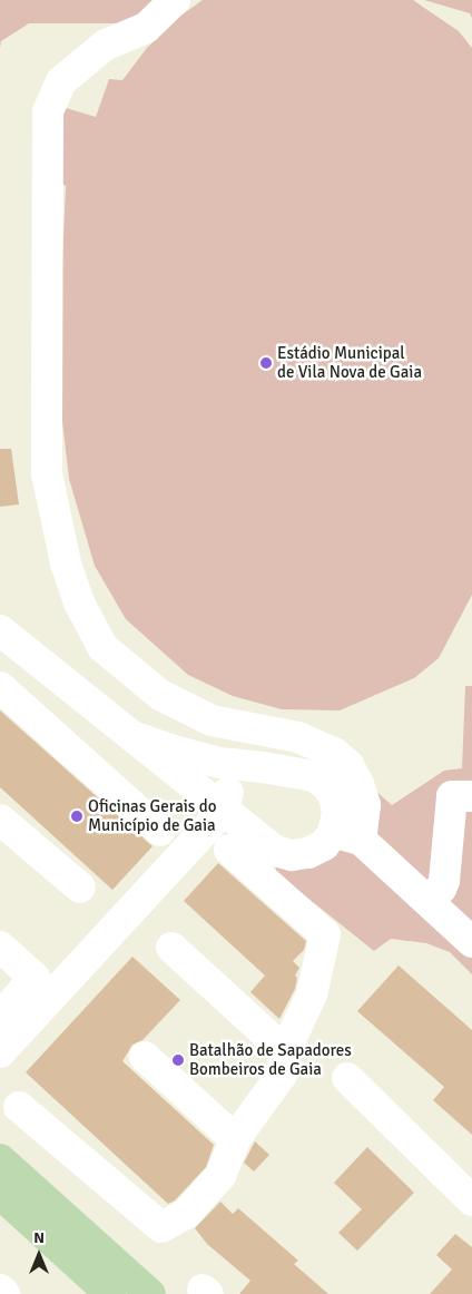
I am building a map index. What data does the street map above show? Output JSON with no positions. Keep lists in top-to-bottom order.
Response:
{
  "places": ["Estádio Municipal de Vila Nova de Gaia", "Oficinas Gerais do Município de Gaia", "Batalhão de Sapadores Bombeiros de Gaia"],
  "north": "top"
}
